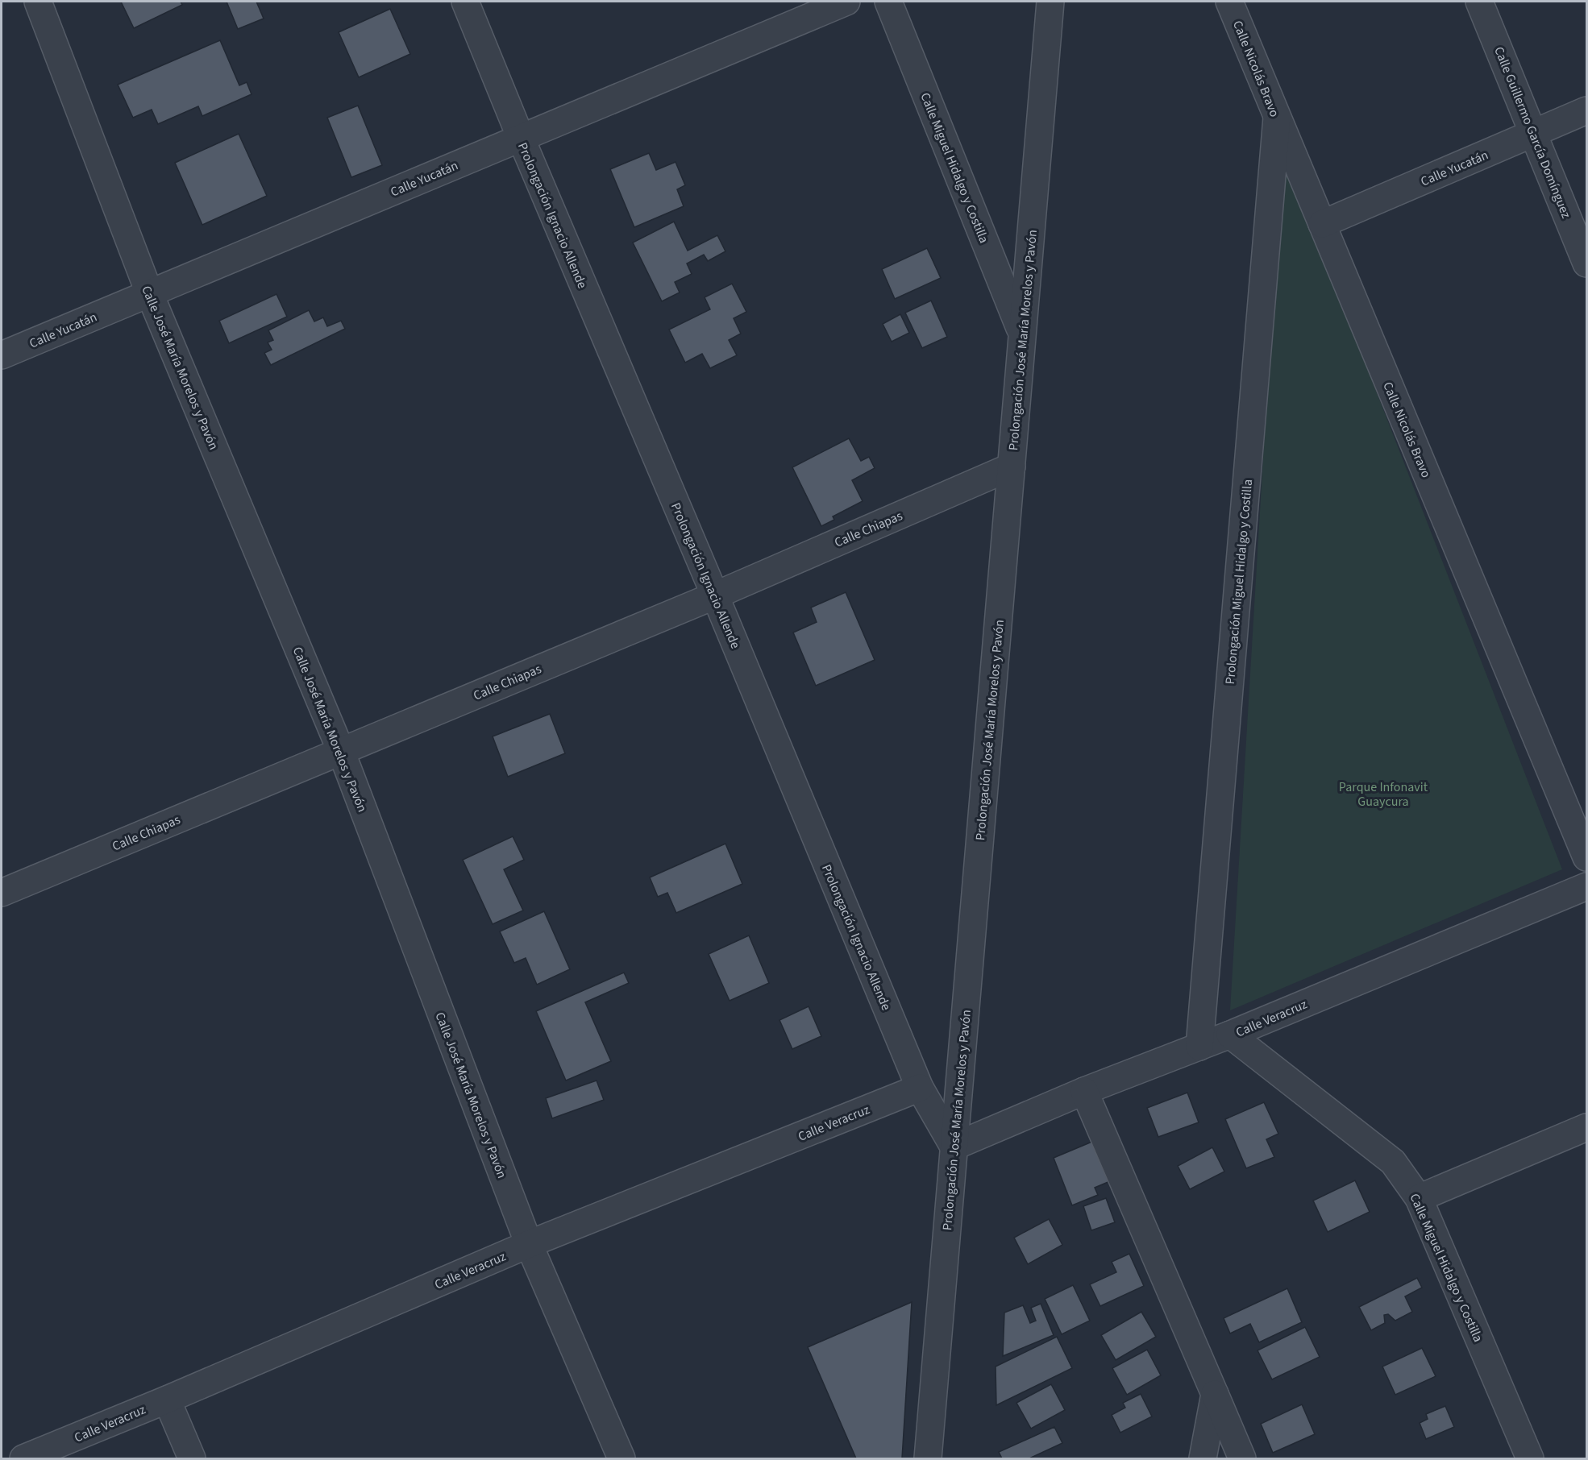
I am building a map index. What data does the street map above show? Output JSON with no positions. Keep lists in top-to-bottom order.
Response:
{
  "streets": {
    "street": [
      "Calle Nicolás Bravo",
      "Calle Guillermo García Domínguez",
      "Calle Miguel Hidalgo y Costilla",
      "Calle Yucatán",
      "Prolongación Ignacio Allende",
      "Prolongación José María Morelos y Pavón",
      "Calle José María Morelos y Pavón",
      "Calle Chiapas",
      "Prolongación Miguel Hidalgo y Costilla",
      "Calle Veracruz"
    ]
  },
  "crossings": [
    ["Calle Nicolás Bravo", "Calle Yucatán"],
    ["Calle Nicolás Bravo", "Prolongación Miguel Hidalgo y Costilla"],
    ["Calle Guillermo García Domínguez", "Calle Yucatán"],
    ["Calle Miguel Hidalgo y Costilla", "Prolongación José María Morelos y Pavón"],
    ["Calle Miguel Hidalgo y Costilla", "Calle Veracruz"],
    ["Calle Yucatán", "Prolongación Ignacio Allende"],
    ["Calle Yucatán", "Calle José María Morelos y Pavón"],
    ["Prolongación Ignacio Allende", "Prolongación José María Morelos y Pavón"],
    ["Prolongación Ignacio Allende", "Calle Chiapas"],
    ["Prolongación Ignacio Allende", "Calle Veracruz"],
    ["Prolongación José María Morelos y Pavón", "Calle Chiapas"],
    ["Prolongación José María Morelos y Pavón", "Calle Veracruz"],
    ["Calle José María Morelos y Pavón", "Calle Chiapas"],
    ["Calle José María Morelos y Pavón", "Calle Veracruz"],
    ["Prolongación Miguel Hidalgo y Costilla", "Calle Veracruz"]
  ],
  "parks": ["Parque Infonavit Guaycura"]
}
